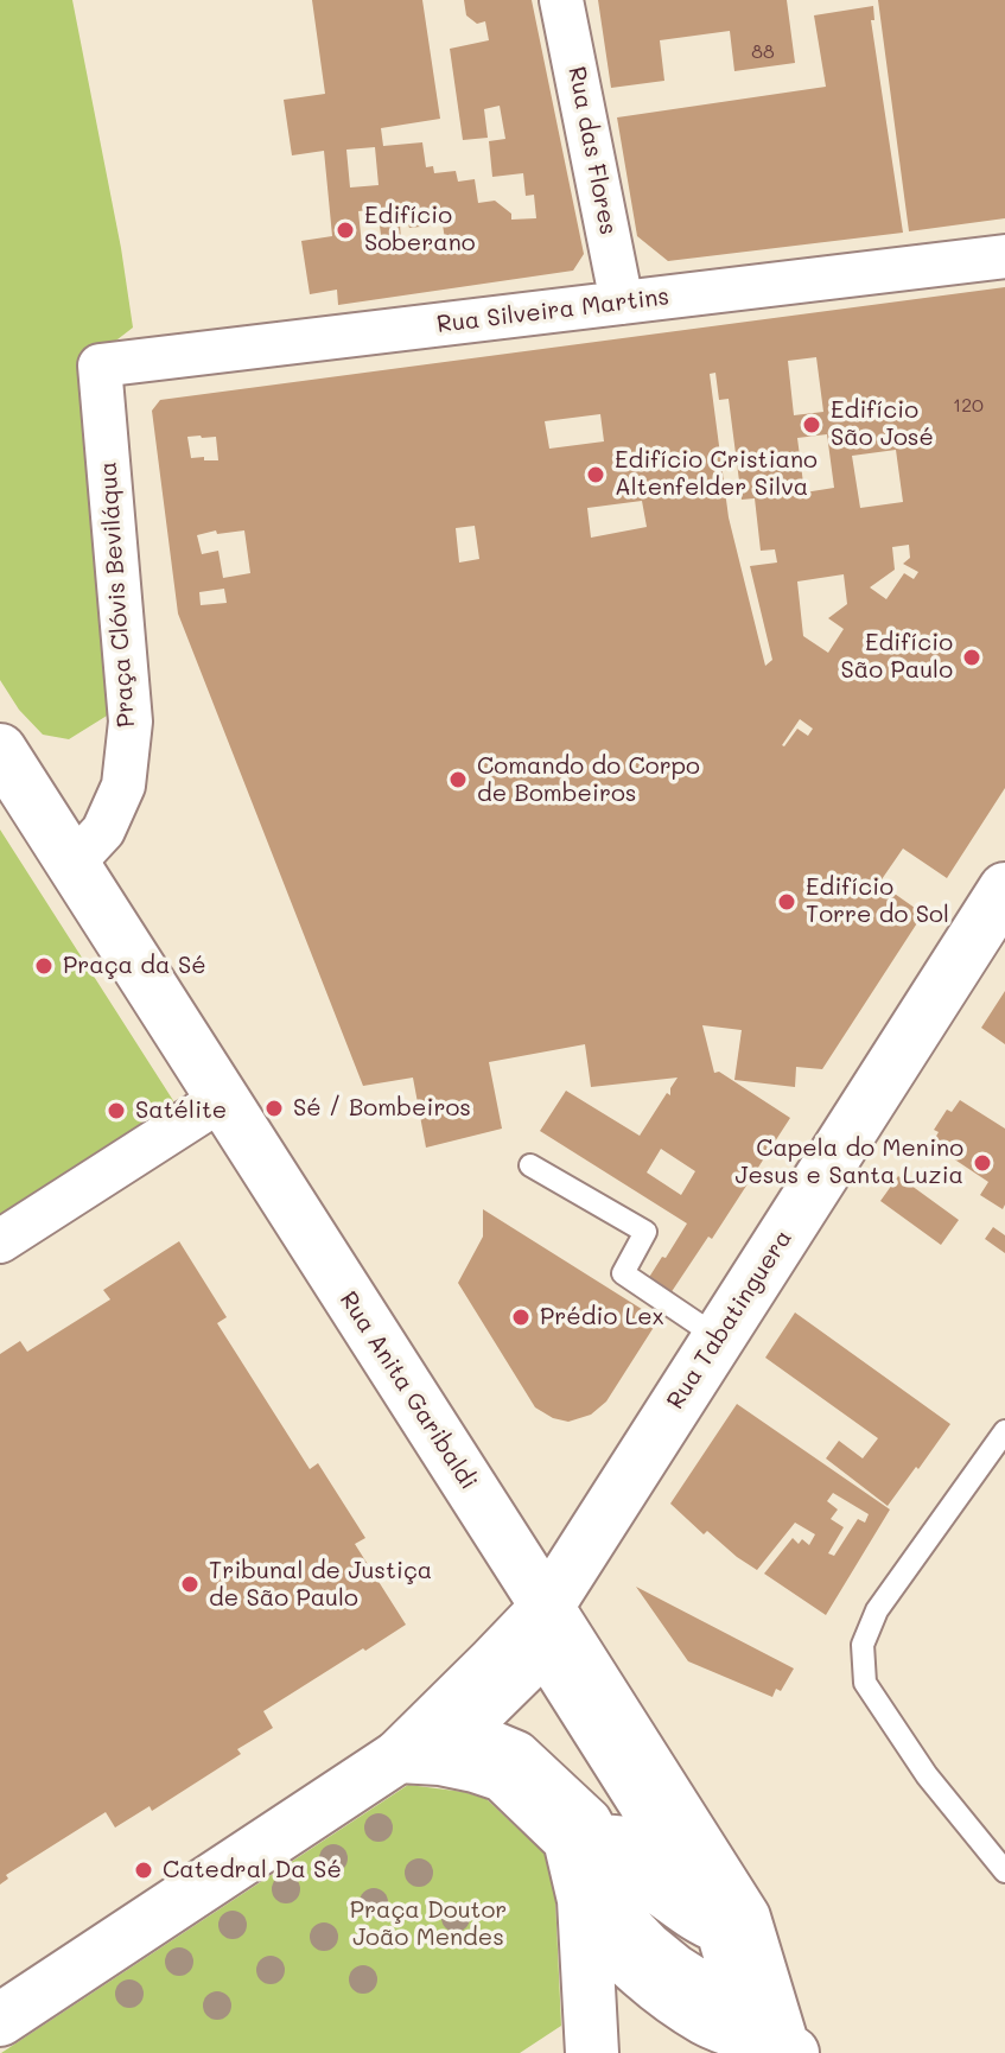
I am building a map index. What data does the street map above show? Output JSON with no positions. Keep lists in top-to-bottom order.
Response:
{
  "streets": {
    "main road": ["Rua Tabatinguera", "Rua Anita Garibaldi"],
    "street": ["Rua das Flores", "Rua Silveira Martins", "Praça Clóvis Beviláqua"]
  },
  "crossings": [
    ["Rua das Flores", "Rua Silveira Martins"],
    ["Rua Silveira Martins", "Praça Clóvis Beviláqua"],
    ["Praça Clóvis Beviláqua", "Rua Anita Garibaldi"],
    ["Rua Tabatinguera", "Rua Anita Garibaldi"]
  ],
  "parks": ["Praça Doutor João Mendes"],
  "places": [
    "Edifício Soberano",
    "Edifício São José",
    "Edifício Cristiano Altenfelder Silva",
    "Edifício São Paulo",
    "Comando do Corpo de Bombeiros",
    "Edifício Torre do Sol",
    "Praça da Sé",
    "Sé / Bombeiros",
    "Satélite",
    "Capela do Menino Jesus e Santa Luzia",
    "Prédio Lex",
    "Tribunal de Justiça de São Paulo",
    "Catedral Da Sé"
  ],
  "house_numbers": ["88", "120"]
}
